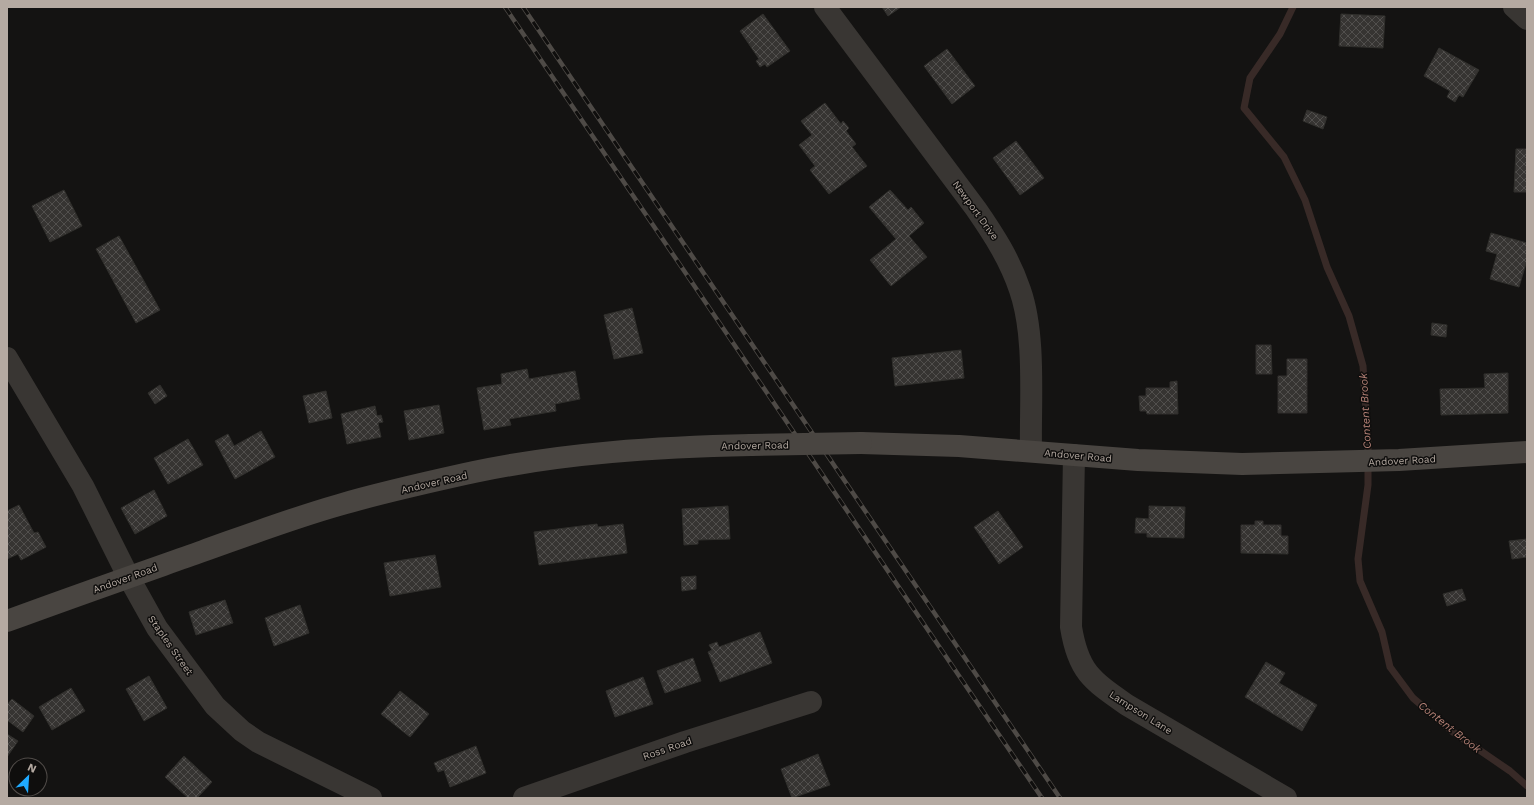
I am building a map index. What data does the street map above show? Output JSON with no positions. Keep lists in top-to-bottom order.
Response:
{
  "streets": {
    "main road": ["Andover Road"],
    "street": [
      "Newport Drive",
      "Staples Street",
      "Lampson Lane",
      "Ross Road"
    ]
  },
  "crossings": [
    ["Newport Drive", "Andover Road"],
    ["Andover Road", "Staples Street"],
    ["Andover Road", "Lampson Lane"]
  ],
  "water": ["Content Brook"],
  "north": "top right"
}
